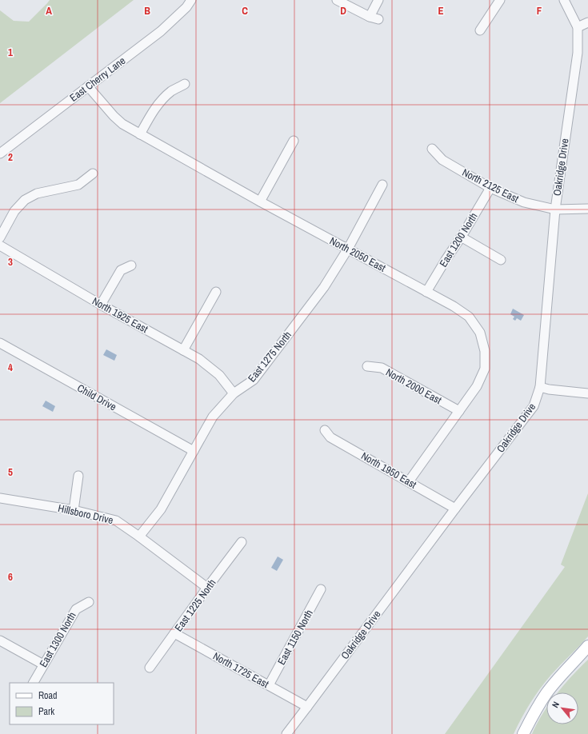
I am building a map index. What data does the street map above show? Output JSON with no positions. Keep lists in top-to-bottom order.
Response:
{
  "streets": {
    "street": [
      "East Cherry Lane",
      "Oakridge Drive",
      "North 2125 East",
      "East 1200 North",
      "North 2050 East",
      "North 1925 East",
      "East 1275 North",
      "North 2000 East",
      "Child Drive",
      "North 1950 East",
      "Hillsboro Drive",
      "East 1225 North",
      "East 1150 North",
      "East 1300 North",
      "North 1725 East"
    ]
  },
  "crossings": [
    ["East Cherry Lane", "North 2050 East"],
    ["Oakridge Drive", "North 2125 East"],
    ["Oakridge Drive", "North 1950 East"],
    ["Oakridge Drive", "North 1725 East"],
    ["North 2125 East", "East 1200 North"],
    ["East 1200 North", "North 2050 East"],
    ["North 2050 East", "East 1275 North"],
    ["North 2050 East", "North 2000 East"],
    ["North 2050 East", "North 1950 East"],
    ["North 1925 East", "East 1275 North"],
    ["East 1275 North", "Child Drive"],
    ["East 1275 North", "Hillsboro Drive"],
    ["Hillsboro Drive", "East 1225 North"],
    ["East 1225 North", "North 1725 East"],
    ["East 1150 North", "North 1725 East"]
  ],
  "legend": ["Road", "Park"],
  "north": "top left",
  "grid": {
    "columns": [
      "A",
      "B",
      "C",
      "D",
      "E",
      "F"
    ],
    "rows": [
      "1",
      "2",
      "3",
      "4",
      "5",
      "6"
    ]
  }
}
